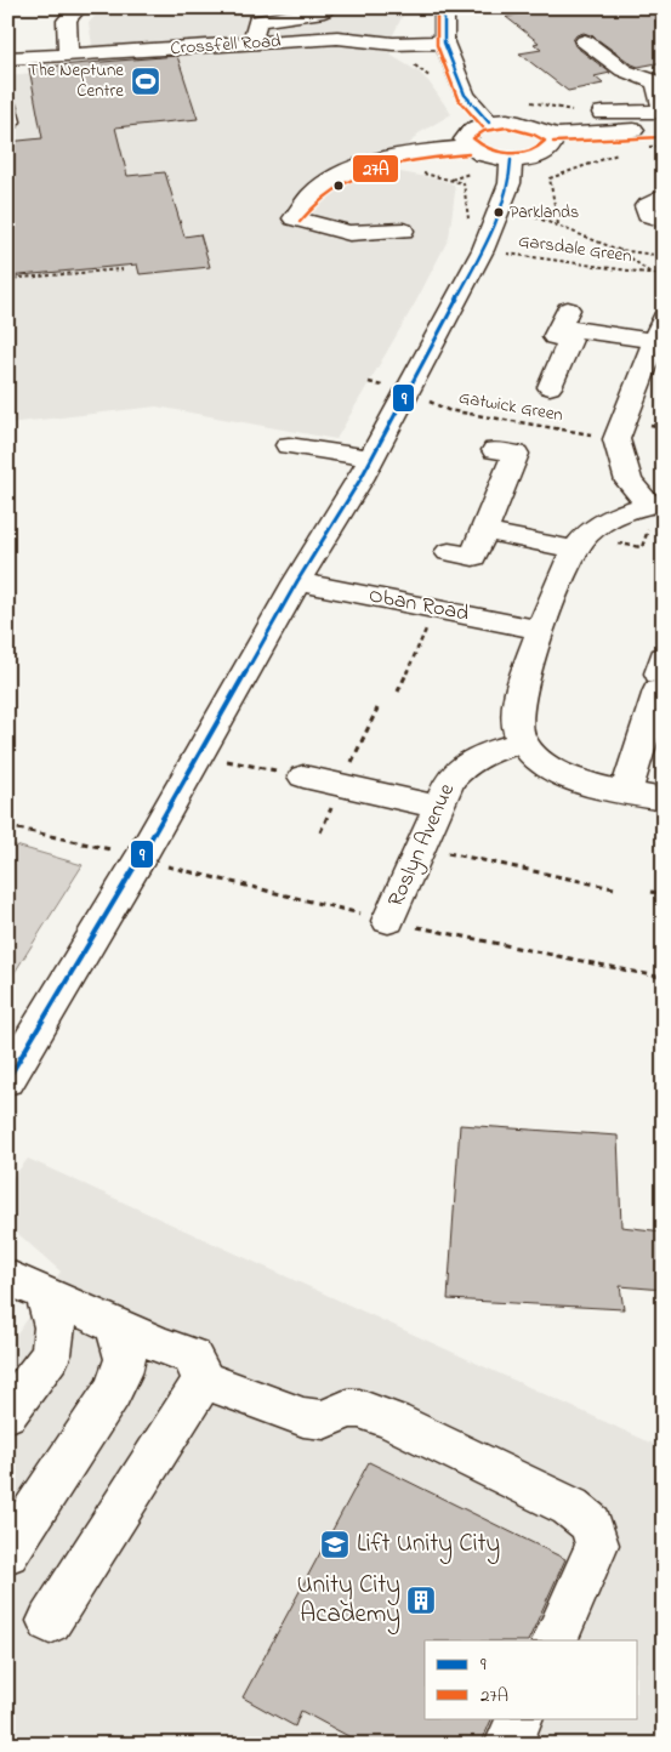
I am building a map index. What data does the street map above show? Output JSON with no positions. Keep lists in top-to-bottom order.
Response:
{
  "streets": {
    "street": ["Crossfell Road", "Oban Road", "Roslyn Avenue"],
    "path": ["Garsdale Green", "Gatwick Green"]
  },
  "places": {
    "sports": ["The Neptune Centre"],
    "other": ["Parklands"],
    "school or university": ["Lift Unity City"],
    "building": ["Unity City Academy"]
  },
  "lines": ["transit line 9", "transit line 27A"],
  "legend": ["9", "27A"]
}
